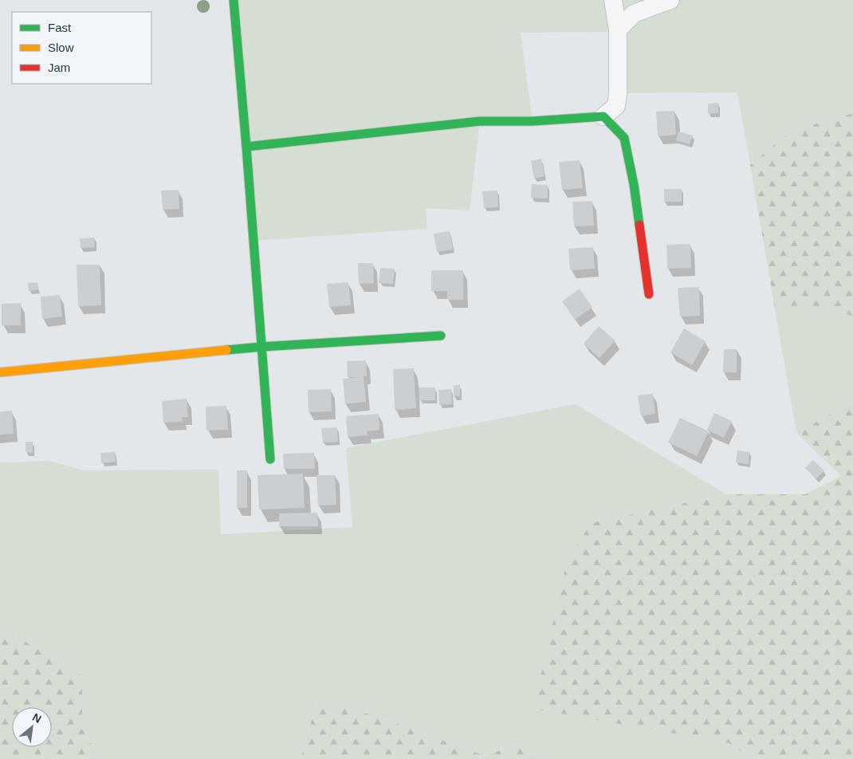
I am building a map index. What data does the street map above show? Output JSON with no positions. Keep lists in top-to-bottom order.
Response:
{
  "legend": ["Fast", "Slow", "Jam"],
  "north": "top right"
}
